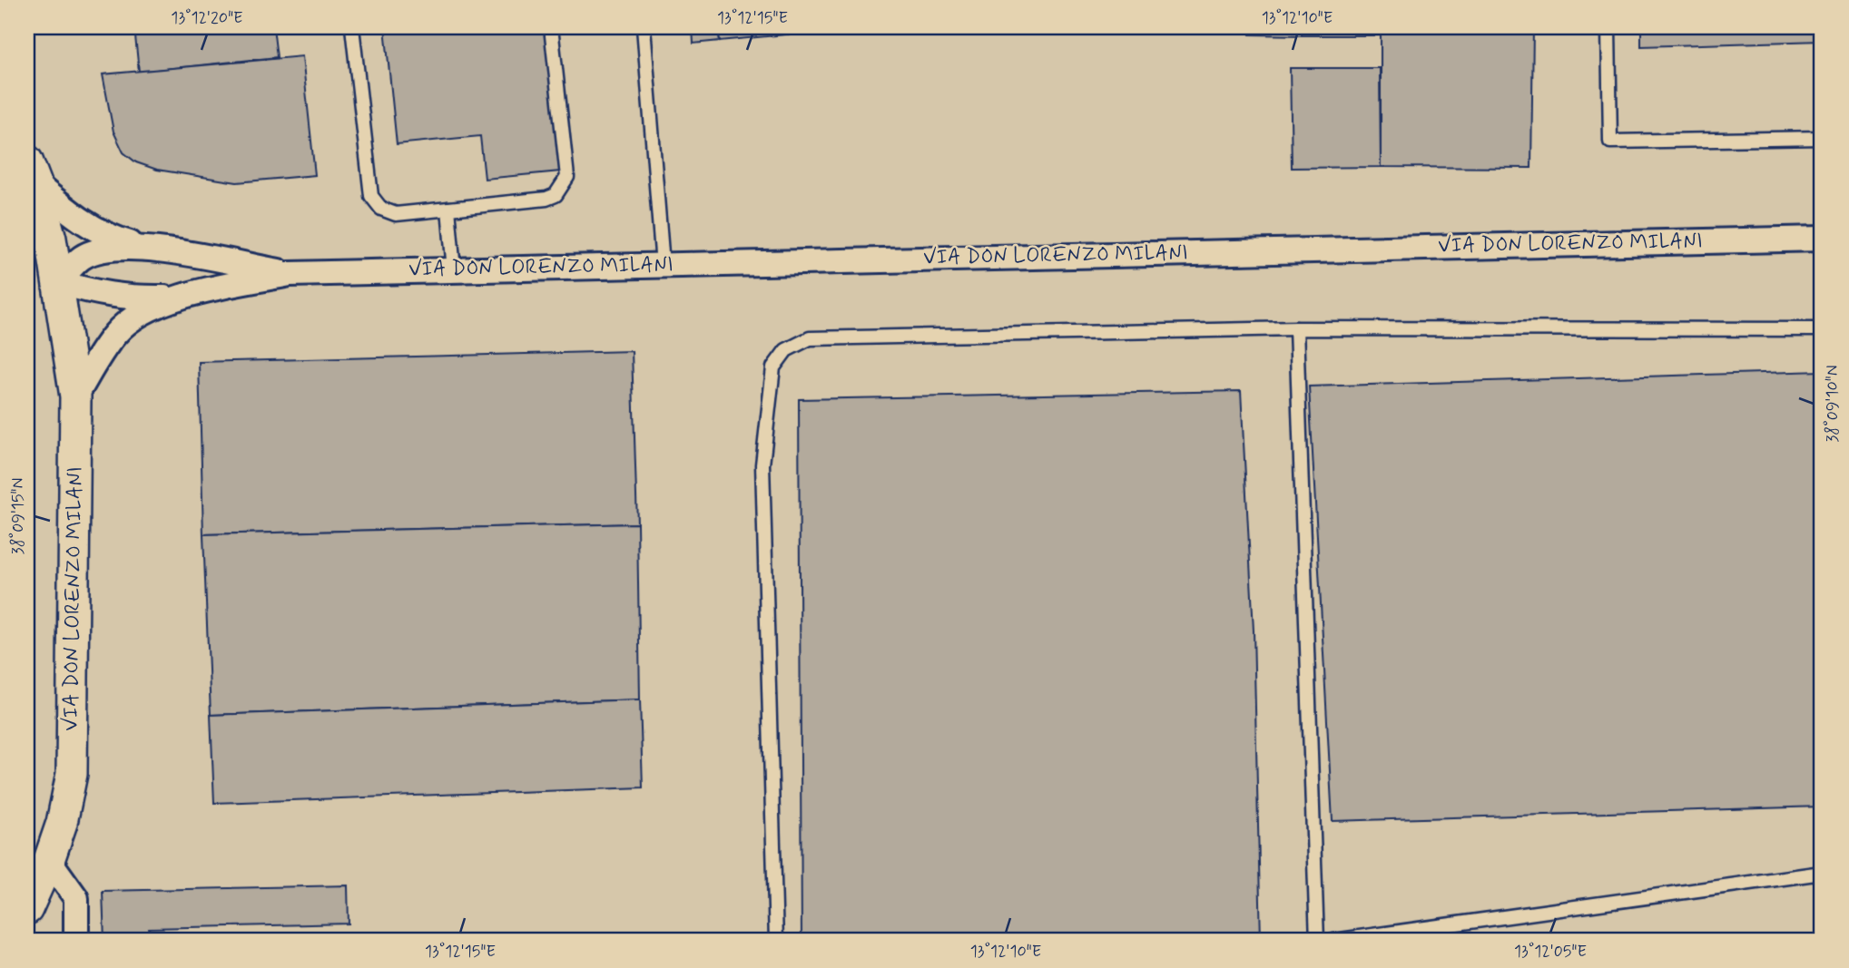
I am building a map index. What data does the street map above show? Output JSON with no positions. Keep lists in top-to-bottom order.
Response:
{
  "streets": {
    "street": ["VIA DON LORENZO MILANI"]
  },
  "coordinates": [
    "13°12'20\"E",
    "13°12'15\"E",
    "13°12'10\"E",
    "38°09'10\"N",
    "38°09'15\"N",
    "13°12'05\"E"
  ]
}
